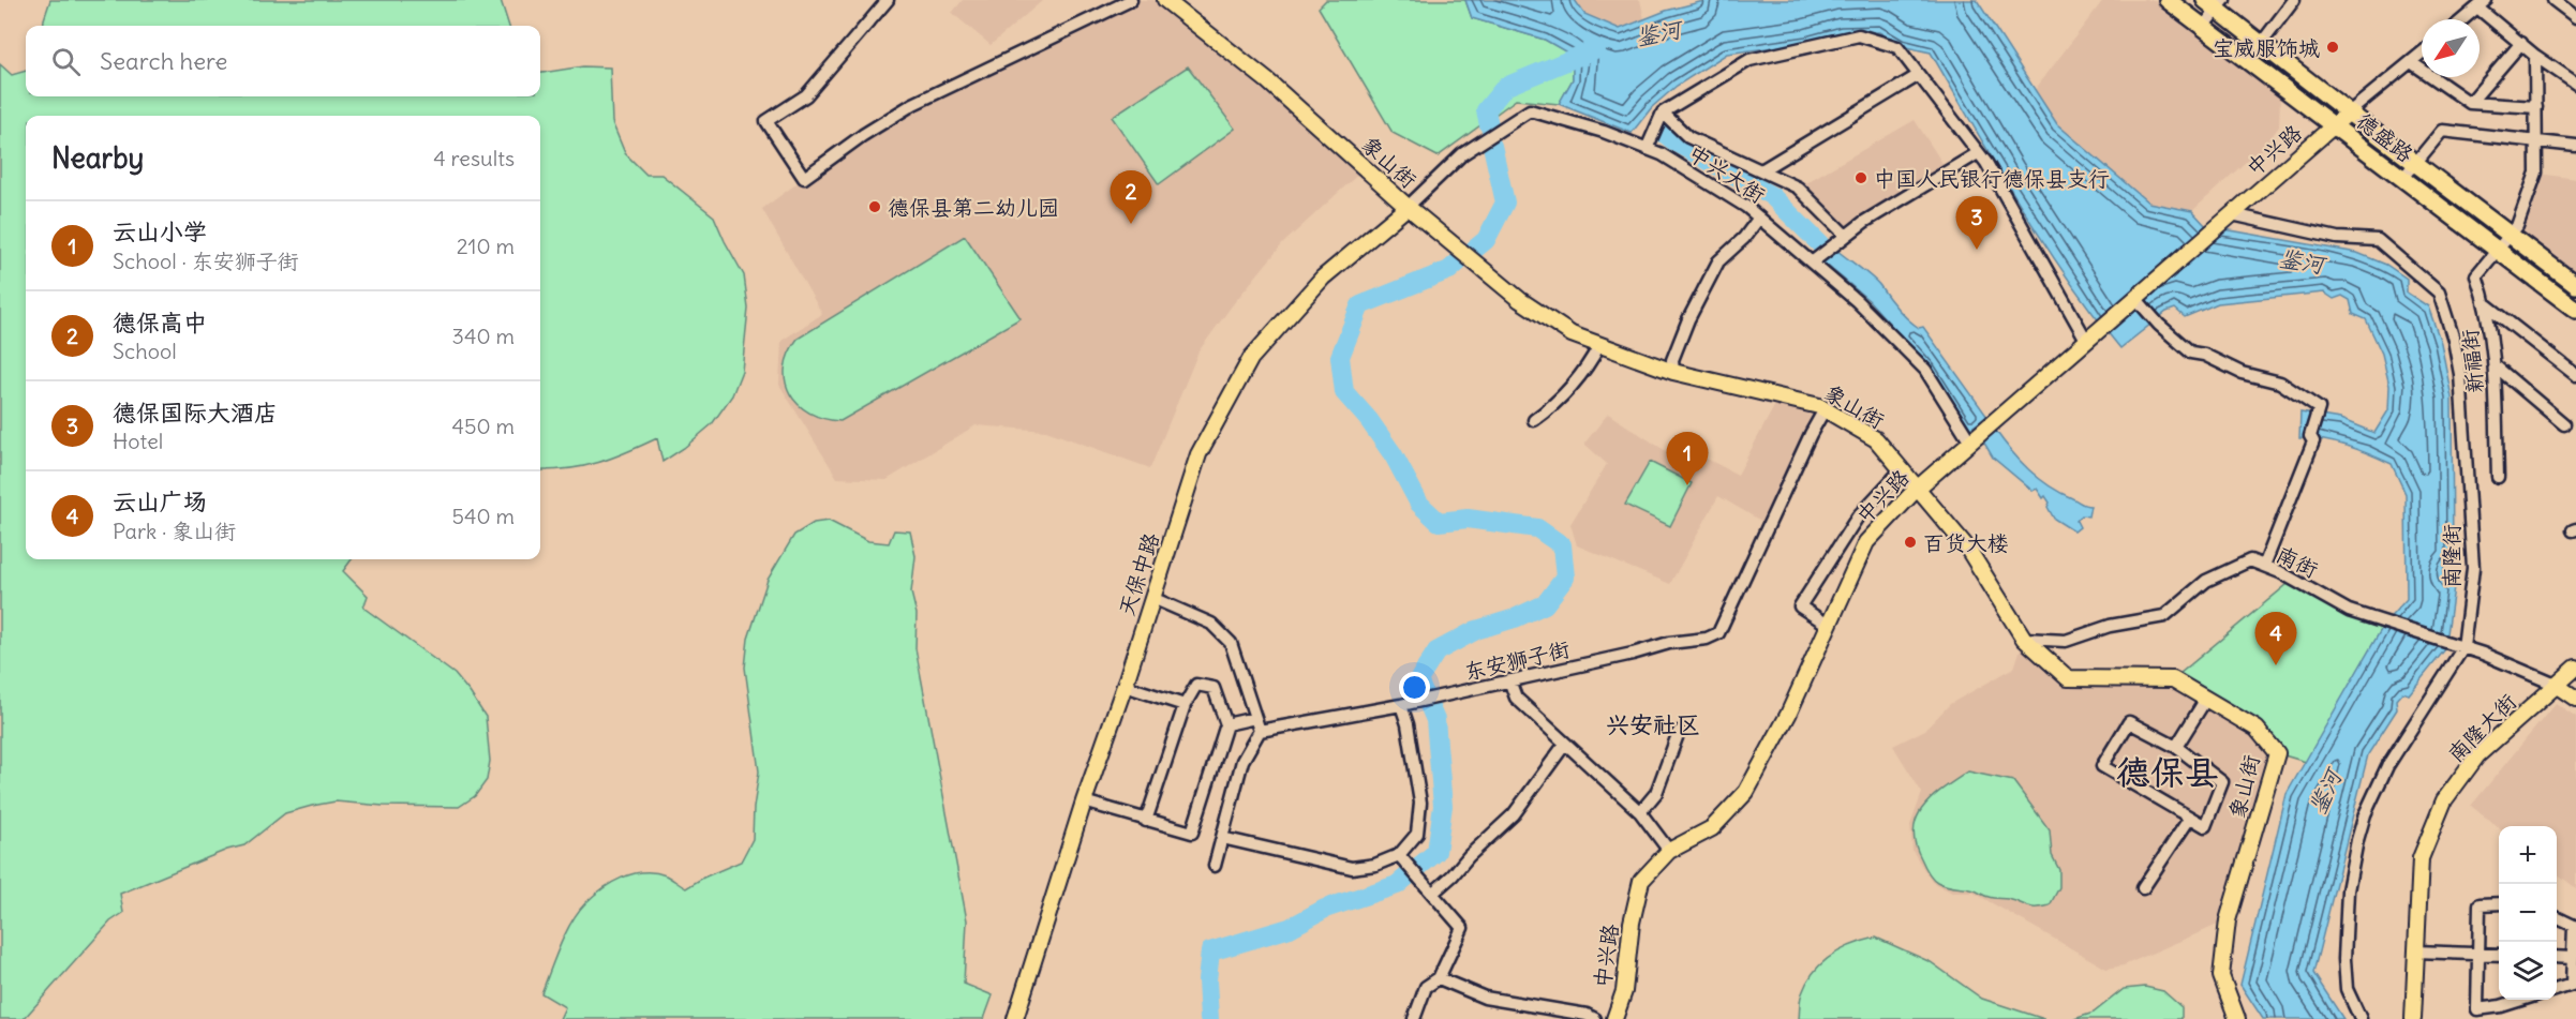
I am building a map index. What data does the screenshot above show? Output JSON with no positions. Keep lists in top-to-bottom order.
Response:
{
  "streets": {
    "highway": ["德盛路"],
    "main road": [
      "中兴路",
      "象山街",
      "天保中路",
      "南隆大街"
    ],
    "street": [
      "中兴大街",
      "新福街",
      "南隆街",
      "南街",
      "东安狮子街"
    ]
  },
  "crossings": [
    ["德盛路", "中兴路"],
    ["德盛路", "新福街"],
    ["中兴路", "象山街"],
    ["中兴路", "中兴大街"],
    ["中兴路", "南隆街"],
    ["象山街", "中兴大街"],
    ["象山街", "南街"],
    ["象山街", "天保中路"],
    ["象山街", "东安狮子街"],
    ["中兴大街", "天保中路"],
    ["南隆街", "南街"],
    ["南街", "南隆大街"]
  ],
  "districts": ["兴安社区", "德保县"],
  "water": ["鉴河"],
  "places": [
    "宝威服饰城",
    "中国人民银行德保县支行",
    "德保县第二幼儿园",
    "百货大楼"
  ],
  "north": "bottom left",
  "page": {
    "search": "Search here",
    "heading": ["Nearby", "4 results"],
    "pins": [
      "2",
      "3",
      "1",
      "4"
    ],
    "list": [
      {
        "mark": "1",
        "name": "云山小学",
        "note": "School · 东安狮子街",
        "value": "210 m"
      },
      {
        "mark": "2",
        "name": "德保高中",
        "note": "School",
        "value": "340 m"
      },
      {
        "mark": "3",
        "name": "德保国际大酒店",
        "note": "Hotel",
        "value": "450 m"
      },
      {
        "mark": "4",
        "name": "云山广场",
        "note": "Park · 象山街",
        "value": "540 m"
      }
    ],
    "map_buttons": ["+", "−"]
  }
}
